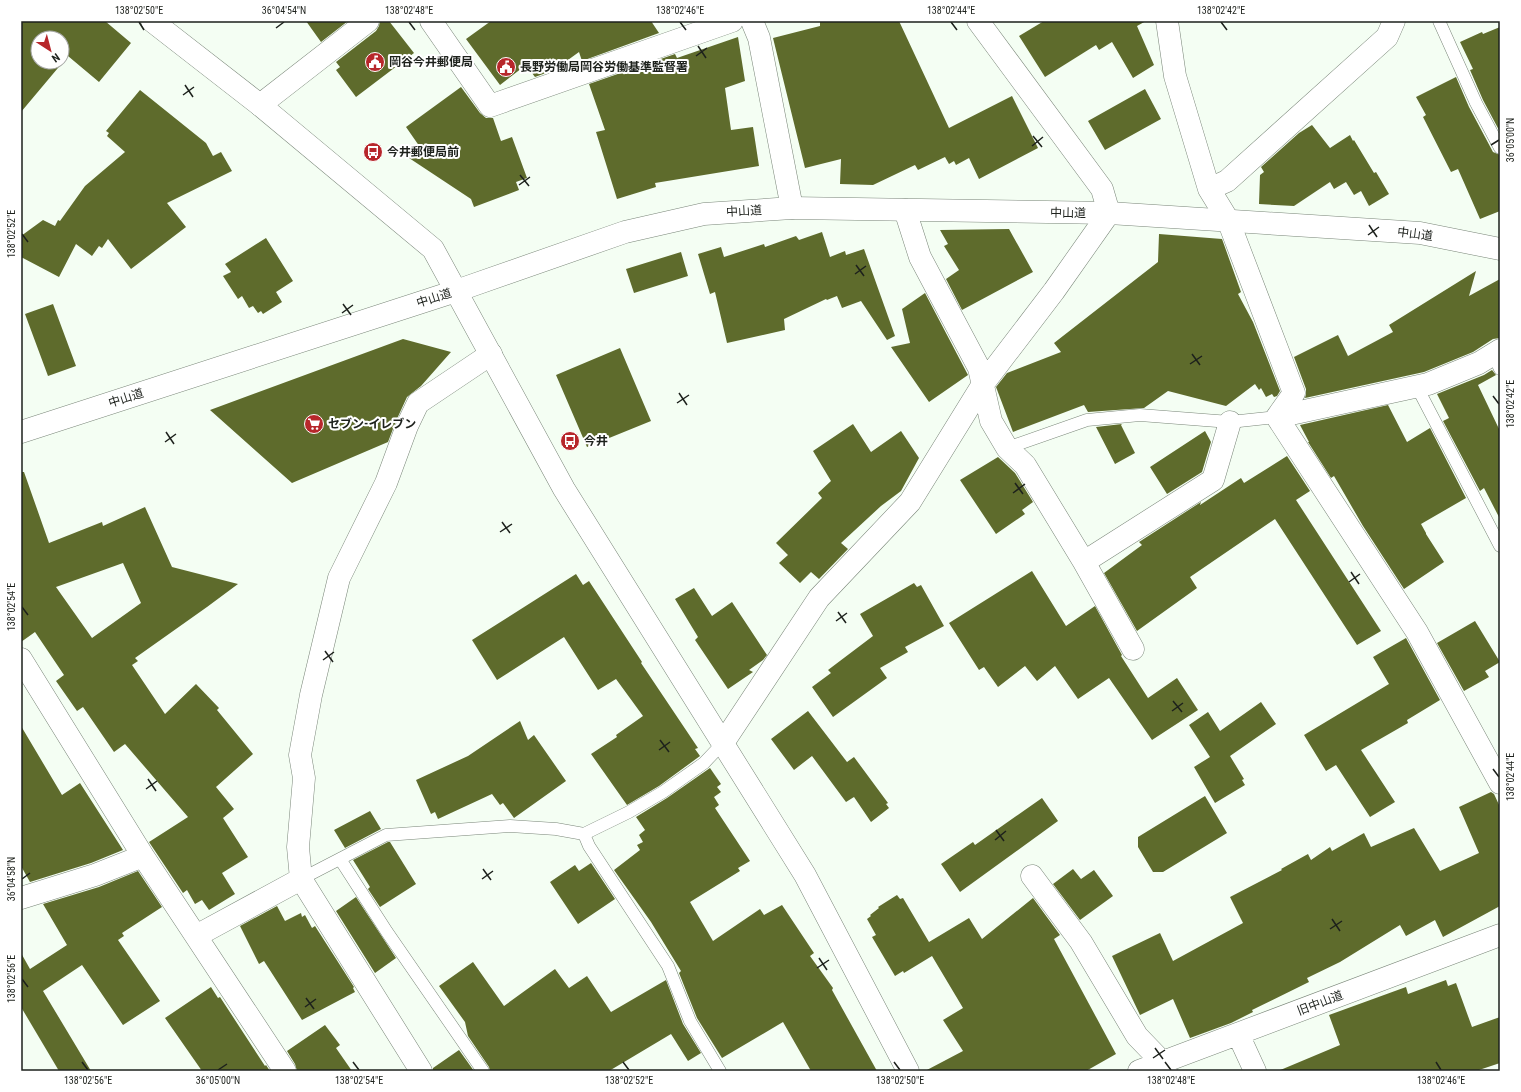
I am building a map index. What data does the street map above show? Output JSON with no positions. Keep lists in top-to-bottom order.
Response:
{
  "streets": {
    "main road": ["中山道", "旧中山道"]
  },
  "places": {
    "public building": ["岡谷今井郵便局", "長野労働局岡谷労働基準監督署"],
    "bus stop": ["今井郵便局前", "今井"],
    "supermarket": ["セブン-イレブン"]
  },
  "north": "bottom right",
  "coordinates": [
    "138°02'50\"E",
    "36°04'54\"N",
    "138°02'48\"E",
    "138°02'46\"E",
    "138°02'44\"E",
    "138°02'42\"E",
    "36°05'00\"N",
    "138°02'52\"E",
    "138°02'54\"E",
    "36°04'58\"N",
    "138°02'56\"E"
  ]
}
